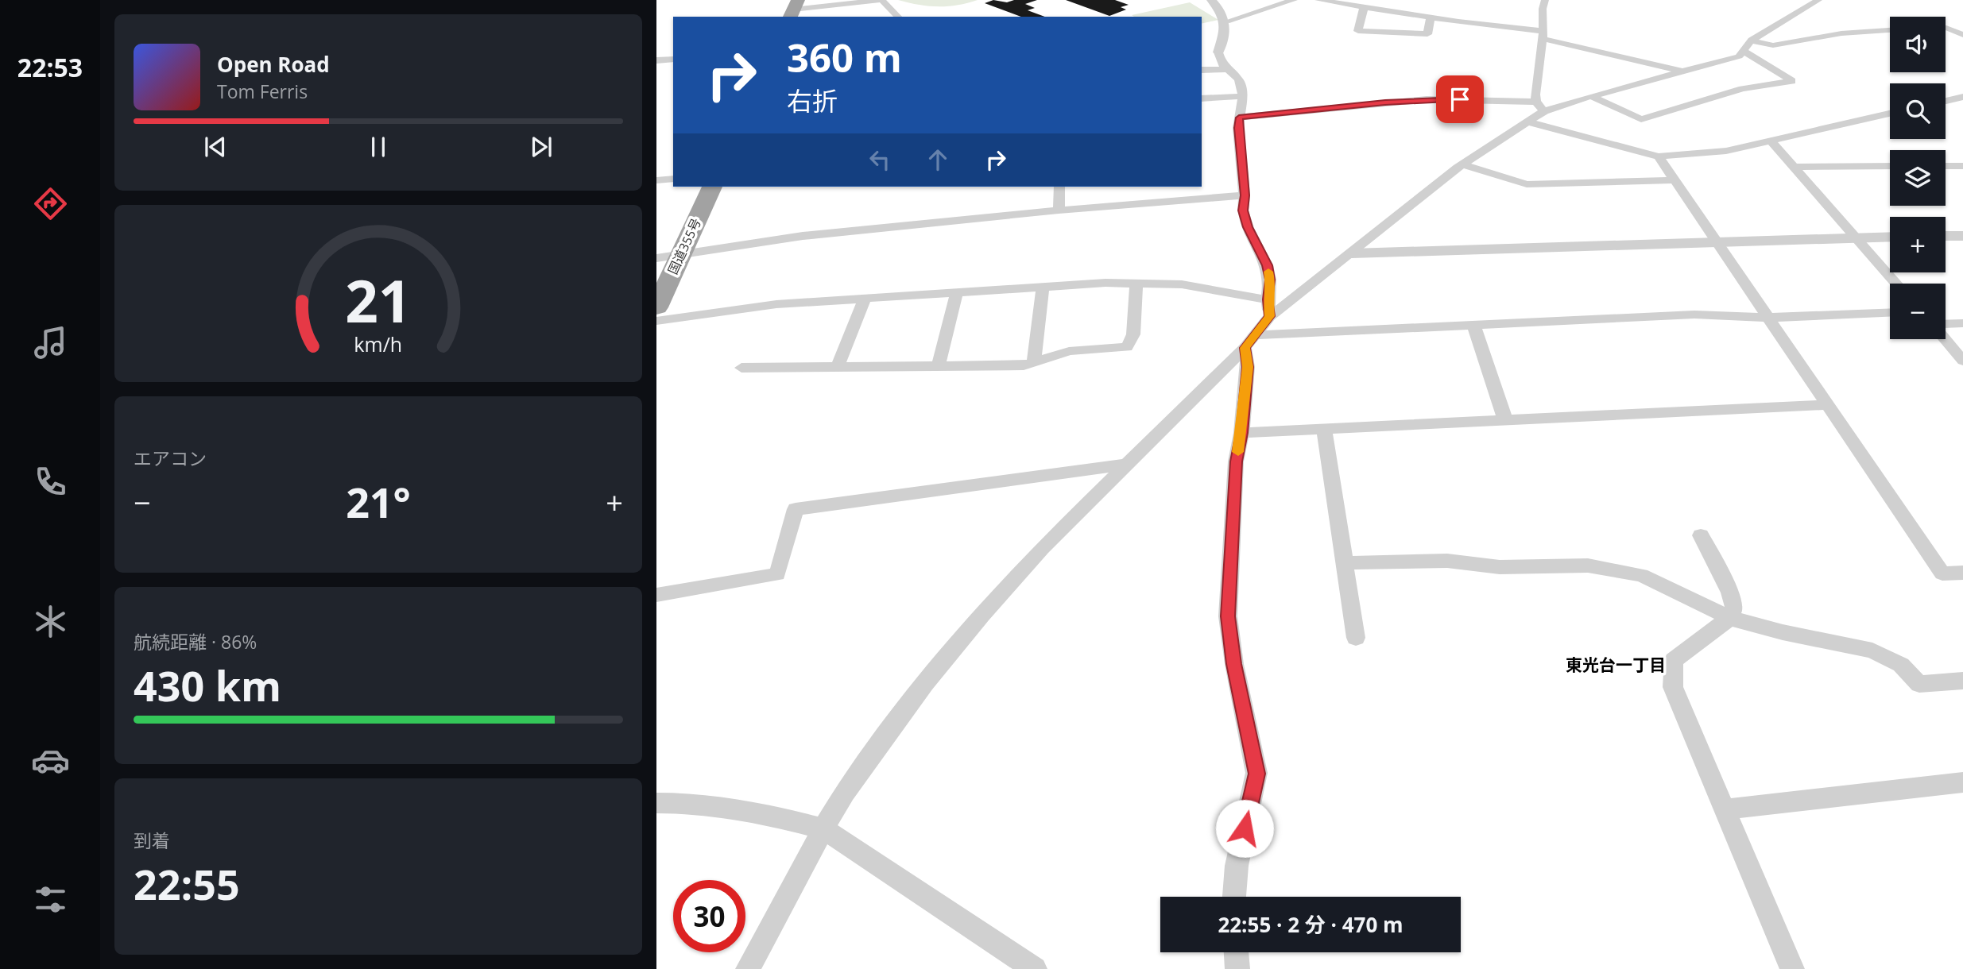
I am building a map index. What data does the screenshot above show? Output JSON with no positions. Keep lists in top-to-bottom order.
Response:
{
  "streets": {
    "highway": ["国道355号"]
  },
  "districts": ["東光台一丁目"],
  "page": {
    "tabs": "22:53",
    "map_buttons": ["+", "−"],
    "turn": ["360 m", "右折"],
    "song": ["Open Road", "Tom Ferris"],
    "tile": [
      "エアコン",
      ["航続距離 · 86%", "430 km"],
      ["到着", "22:55"]
    ],
    "heat": ["−", "21°", "+"],
    "limit": "30",
    "trip": "22:55 · 2 分 · 470 m",
    "gauge": ["21", "km/h"]
  }
}
